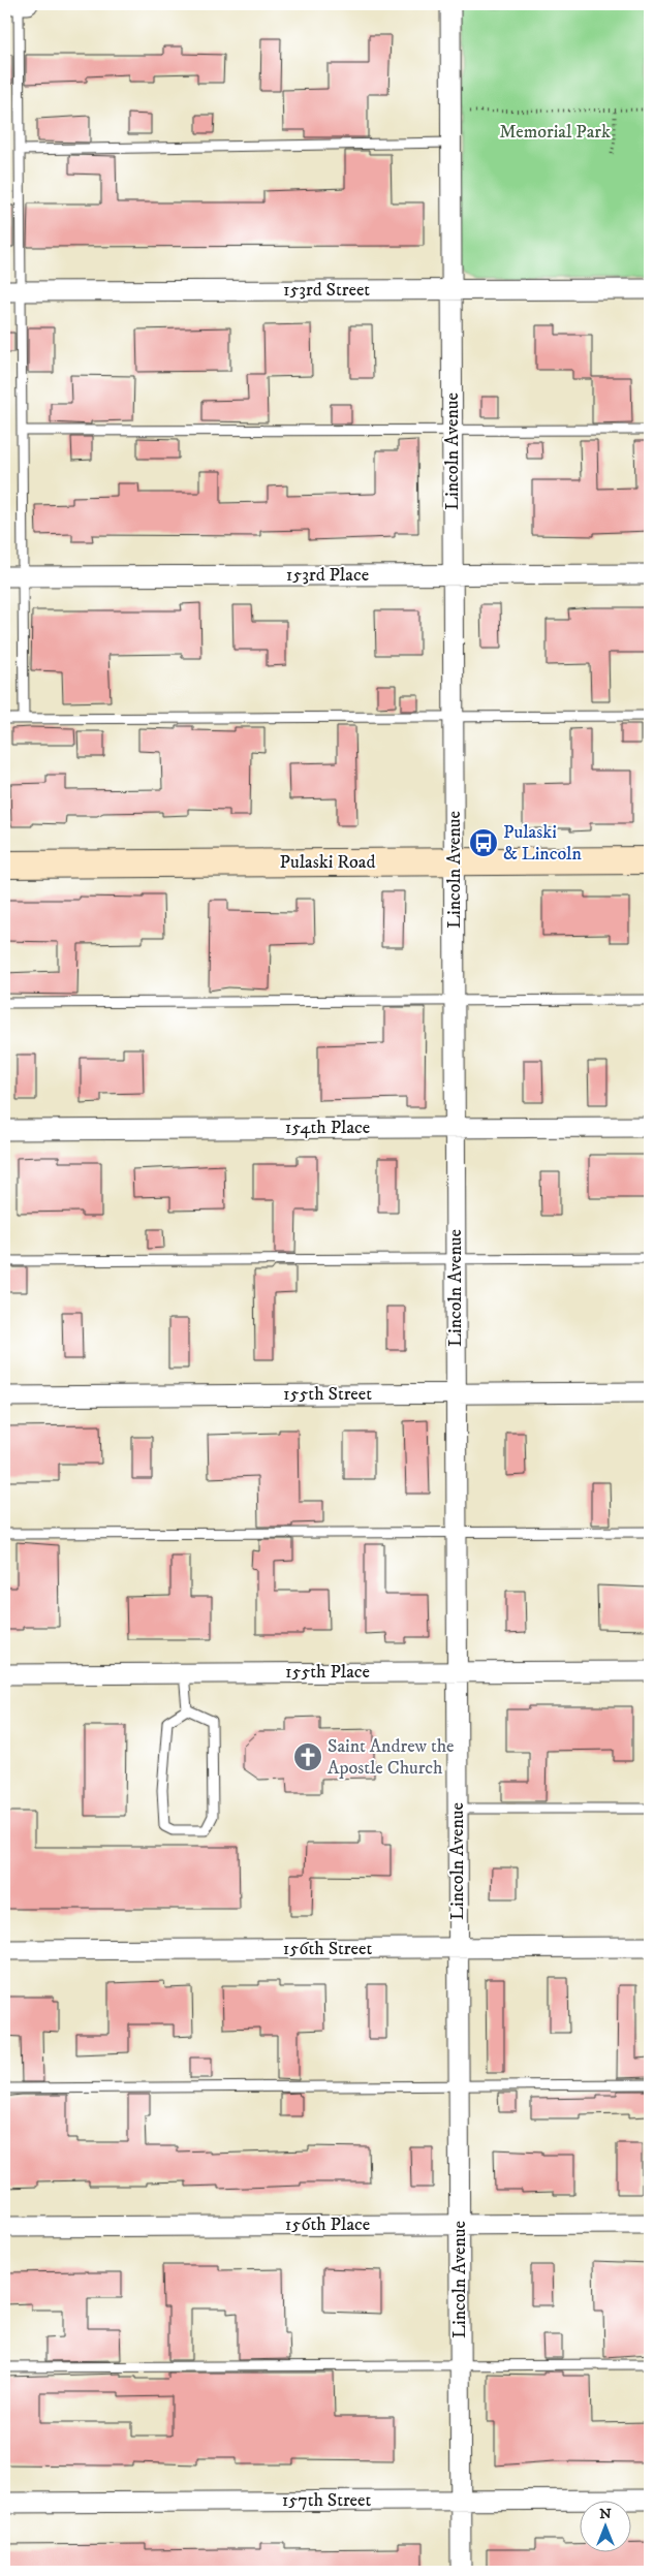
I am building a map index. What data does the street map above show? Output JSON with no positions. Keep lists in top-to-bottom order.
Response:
{
  "streets": {
    "street": [
      "153rd Street",
      "Lincoln Avenue",
      "153rd Place",
      "Pulaski Road",
      "154th Place",
      "155th Street",
      "155th Place",
      "156th Street",
      "156th Place",
      "157th Street"
    ]
  },
  "crossings": [
    ["153rd Street", "Lincoln Avenue"],
    ["Lincoln Avenue", "153rd Place"],
    ["Lincoln Avenue", "Pulaski Road"],
    ["Lincoln Avenue", "154th Place"],
    ["Lincoln Avenue", "155th Street"],
    ["Lincoln Avenue", "155th Place"],
    ["Lincoln Avenue", "156th Street"],
    ["Lincoln Avenue", "156th Place"],
    ["Lincoln Avenue", "157th Street"]
  ],
  "parks": ["Memorial Park"],
  "places": {
    "bus stop": ["Pulaski & Lincoln"],
    "church": ["Saint Andrew the Apostle Church"]
  },
  "north": "top"
}
